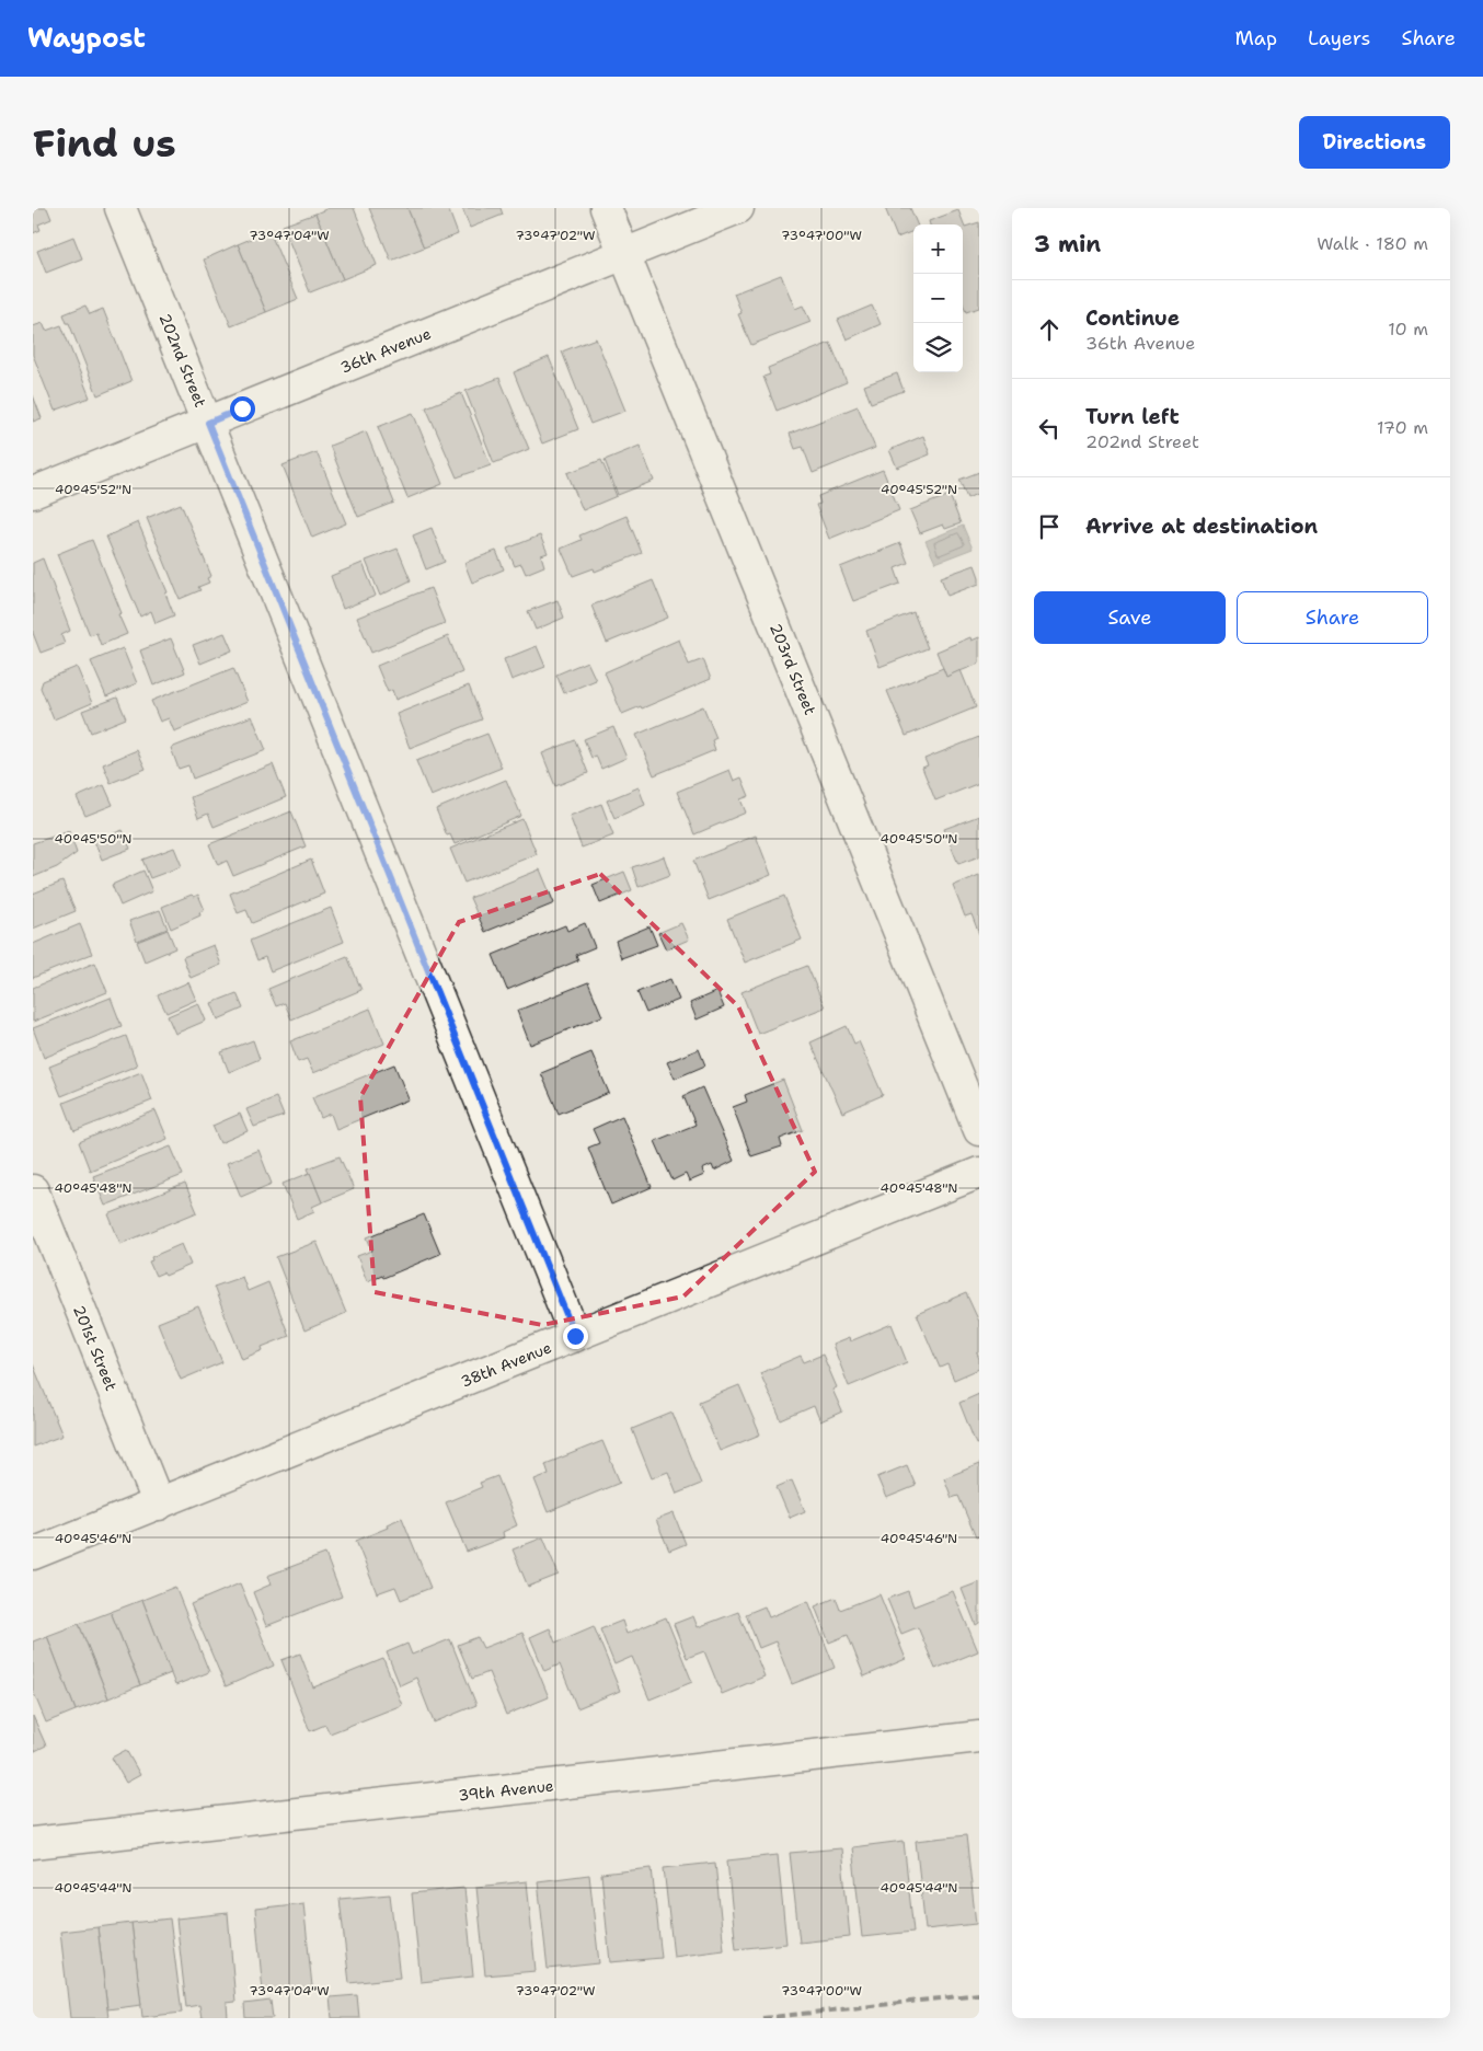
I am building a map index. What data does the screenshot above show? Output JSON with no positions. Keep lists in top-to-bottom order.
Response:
{
  "streets": {
    "street": [
      "36th Avenue",
      "202nd Street",
      "203rd Street",
      "201st Street",
      "38th Avenue",
      "39th Avenue"
    ]
  },
  "crossings": [
    ["36th Avenue", "202nd Street"],
    ["36th Avenue", "203rd Street"],
    ["202nd Street", "38th Avenue"],
    ["201st Street", "38th Avenue"]
  ],
  "page": {
    "header": "Waypost",
    "nav": ["Map", "Layers", "Share"],
    "buttons": [
      "Directions",
      ["Save", "Share"]
    ],
    "title": "Find us",
    "heading": ["3 min", "Walk · 180 m"],
    "map_buttons": ["+", "−"],
    "list": [
      ["Continue", "36th Avenue", "10 m"],
      ["Turn left", "202nd Street", "170 m"],
      "Arrive at destination"
    ]
  },
  "coordinates": [
    "73°47'04\"W",
    "73°47'02\"W",
    "73°47'00\"W",
    "40°45'52\"N",
    "40°45'50\"N",
    "40°45'48\"N",
    "40°45'46\"N",
    "40°45'44\"N"
  ]
}
